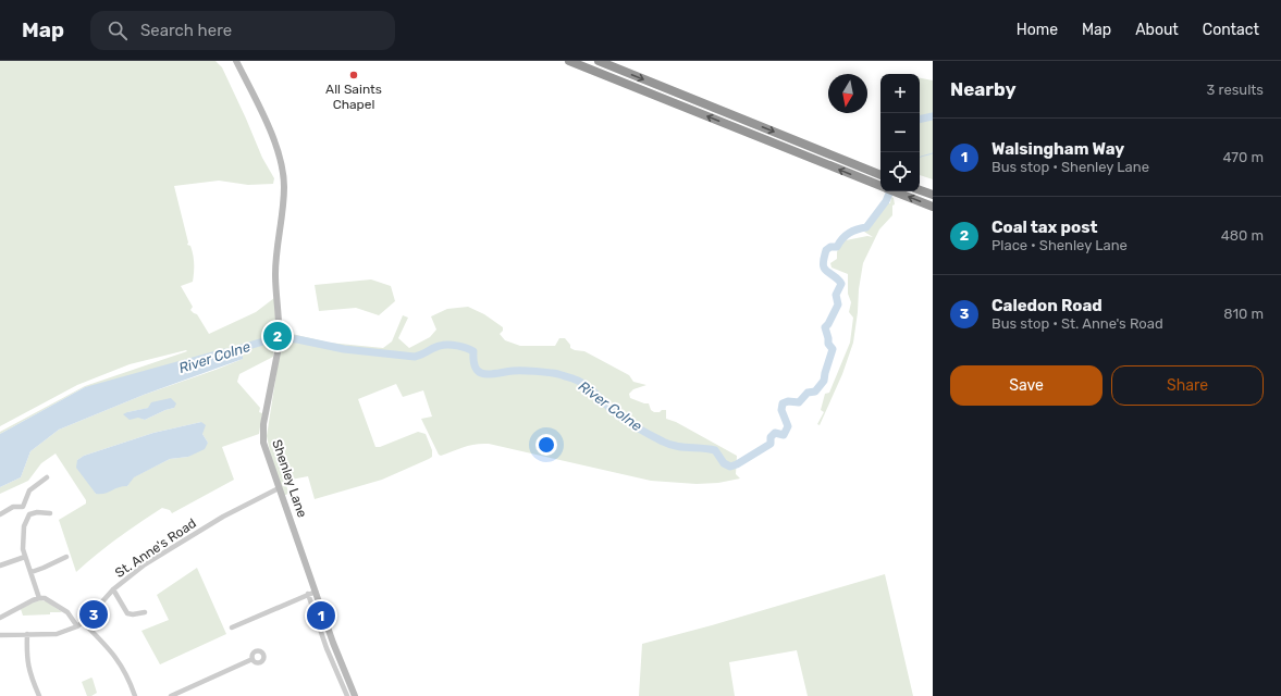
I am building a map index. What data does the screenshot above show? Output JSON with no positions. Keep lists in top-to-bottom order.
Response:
{
  "streets": {
    "main road": ["Shenley Lane"],
    "street": ["St. Anne's Road"]
  },
  "crossings": [
    ["Shenley Lane", "St. Anne's Road"]
  ],
  "water": ["River Colne"],
  "places": ["All Saints Chapel"],
  "north": "bottom",
  "page": {
    "header": "Map",
    "search": "Search here",
    "nav": [
      "Home",
      "Map",
      "About",
      "Contact"
    ],
    "heading": ["Nearby", "3 results"],
    "map_buttons": ["+", "−"],
    "list": [
      {
        "mark": "1",
        "name": "Walsingham Way",
        "note": "Bus stop · Shenley Lane",
        "value": "470 m"
      },
      {
        "mark": "2",
        "name": "Coal tax post",
        "note": "Place · Shenley Lane",
        "value": "480 m"
      },
      {
        "mark": "3",
        "name": "Caledon Road",
        "note": "Bus stop · St. Anne's Road",
        "value": "810 m"
      }
    ],
    "pins": ["2", "3", "1"],
    "buttons": ["Save", "Share"]
  }
}
